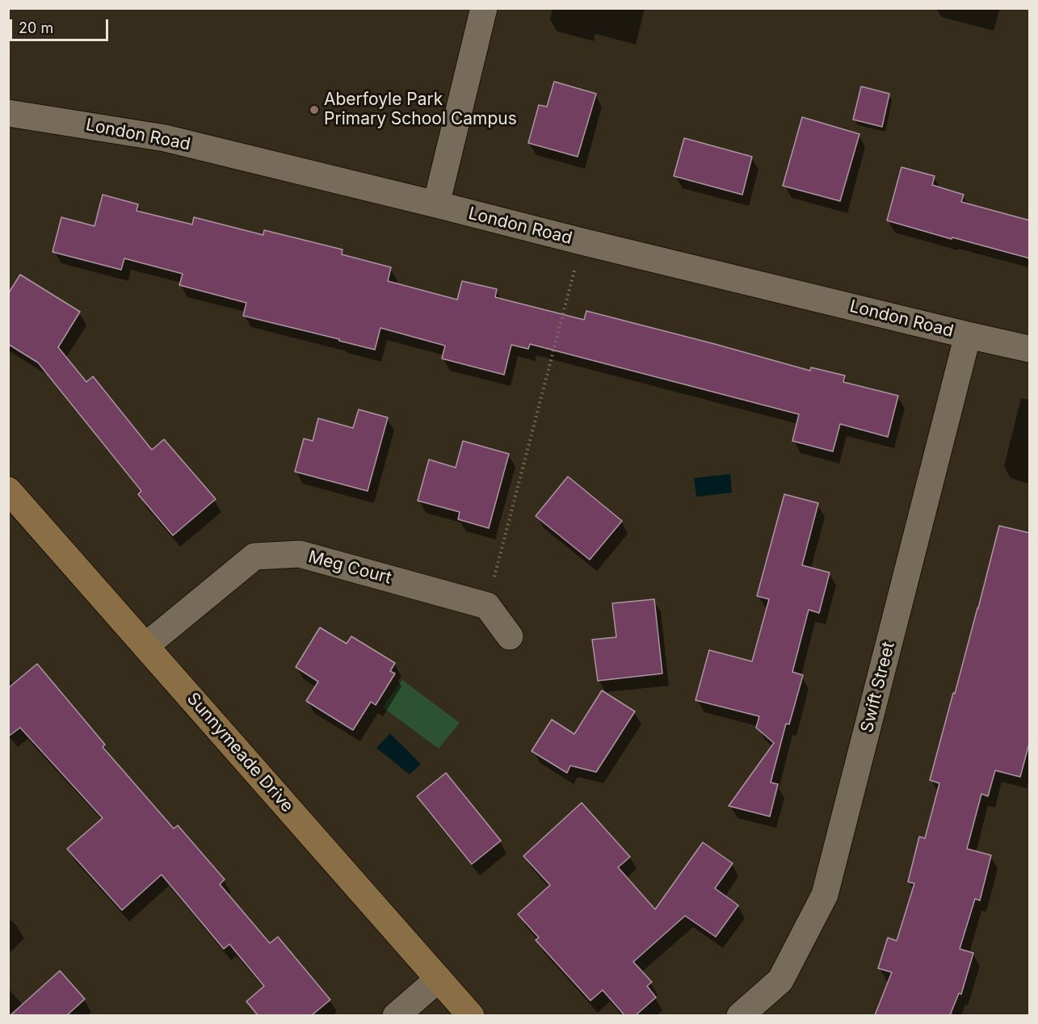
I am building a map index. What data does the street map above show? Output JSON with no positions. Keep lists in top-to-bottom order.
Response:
{
  "streets": {
    "street": [
      "London Road",
      "Meg Court",
      "Swift Street",
      "Sunnymeade Drive"
    ]
  },
  "crossings": [
    ["London Road", "Swift Street"],
    ["Meg Court", "Sunnymeade Drive"]
  ],
  "places": ["Aberfoyle Park Primary School Campus"],
  "scale_bar": "20 m"
}
